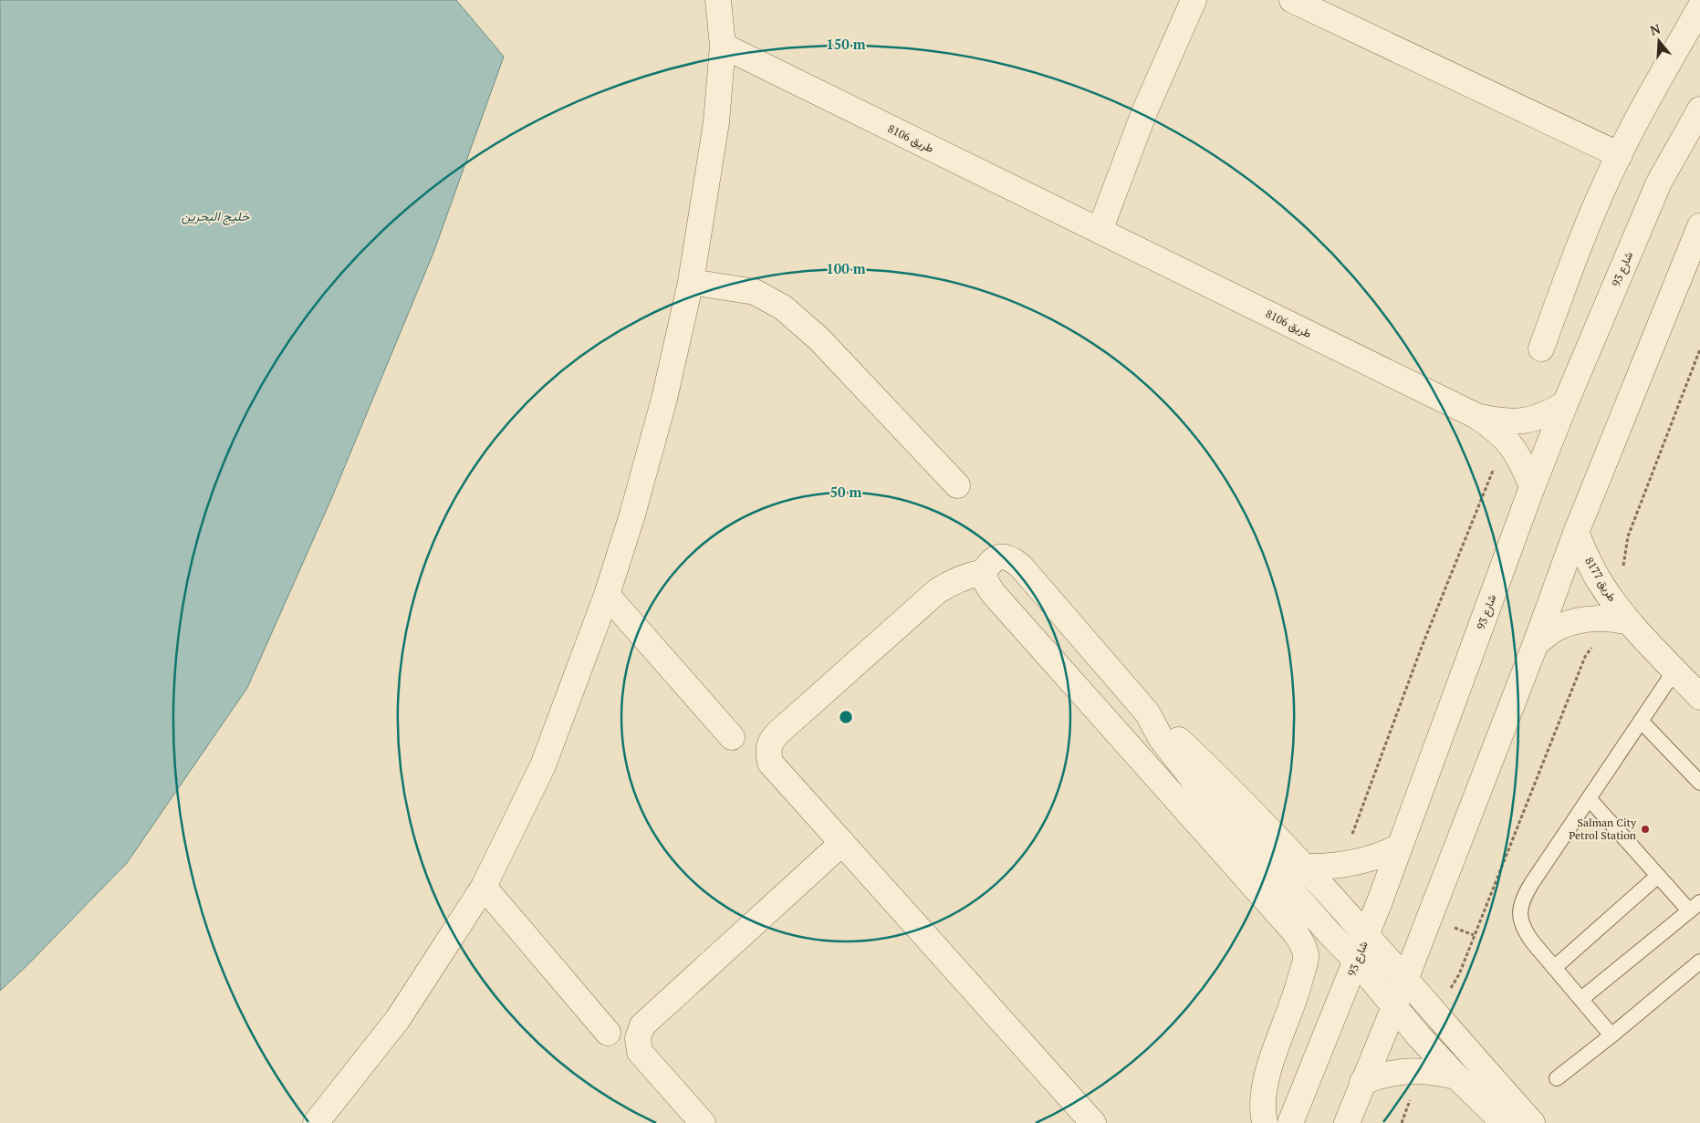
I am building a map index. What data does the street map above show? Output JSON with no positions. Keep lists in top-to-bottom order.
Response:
{
  "streets": {
    "street": ["طريق 8106", "شارع 93", "طريق 8177"]
  },
  "crossings": [
    ["طريق 8106", "شارع 93"]
  ],
  "water": ["خليج البحرين"],
  "places": ["Salman City Petrol Station"],
  "north": "top",
  "rings": ["150 m", "100 m", "50 m"]
}
